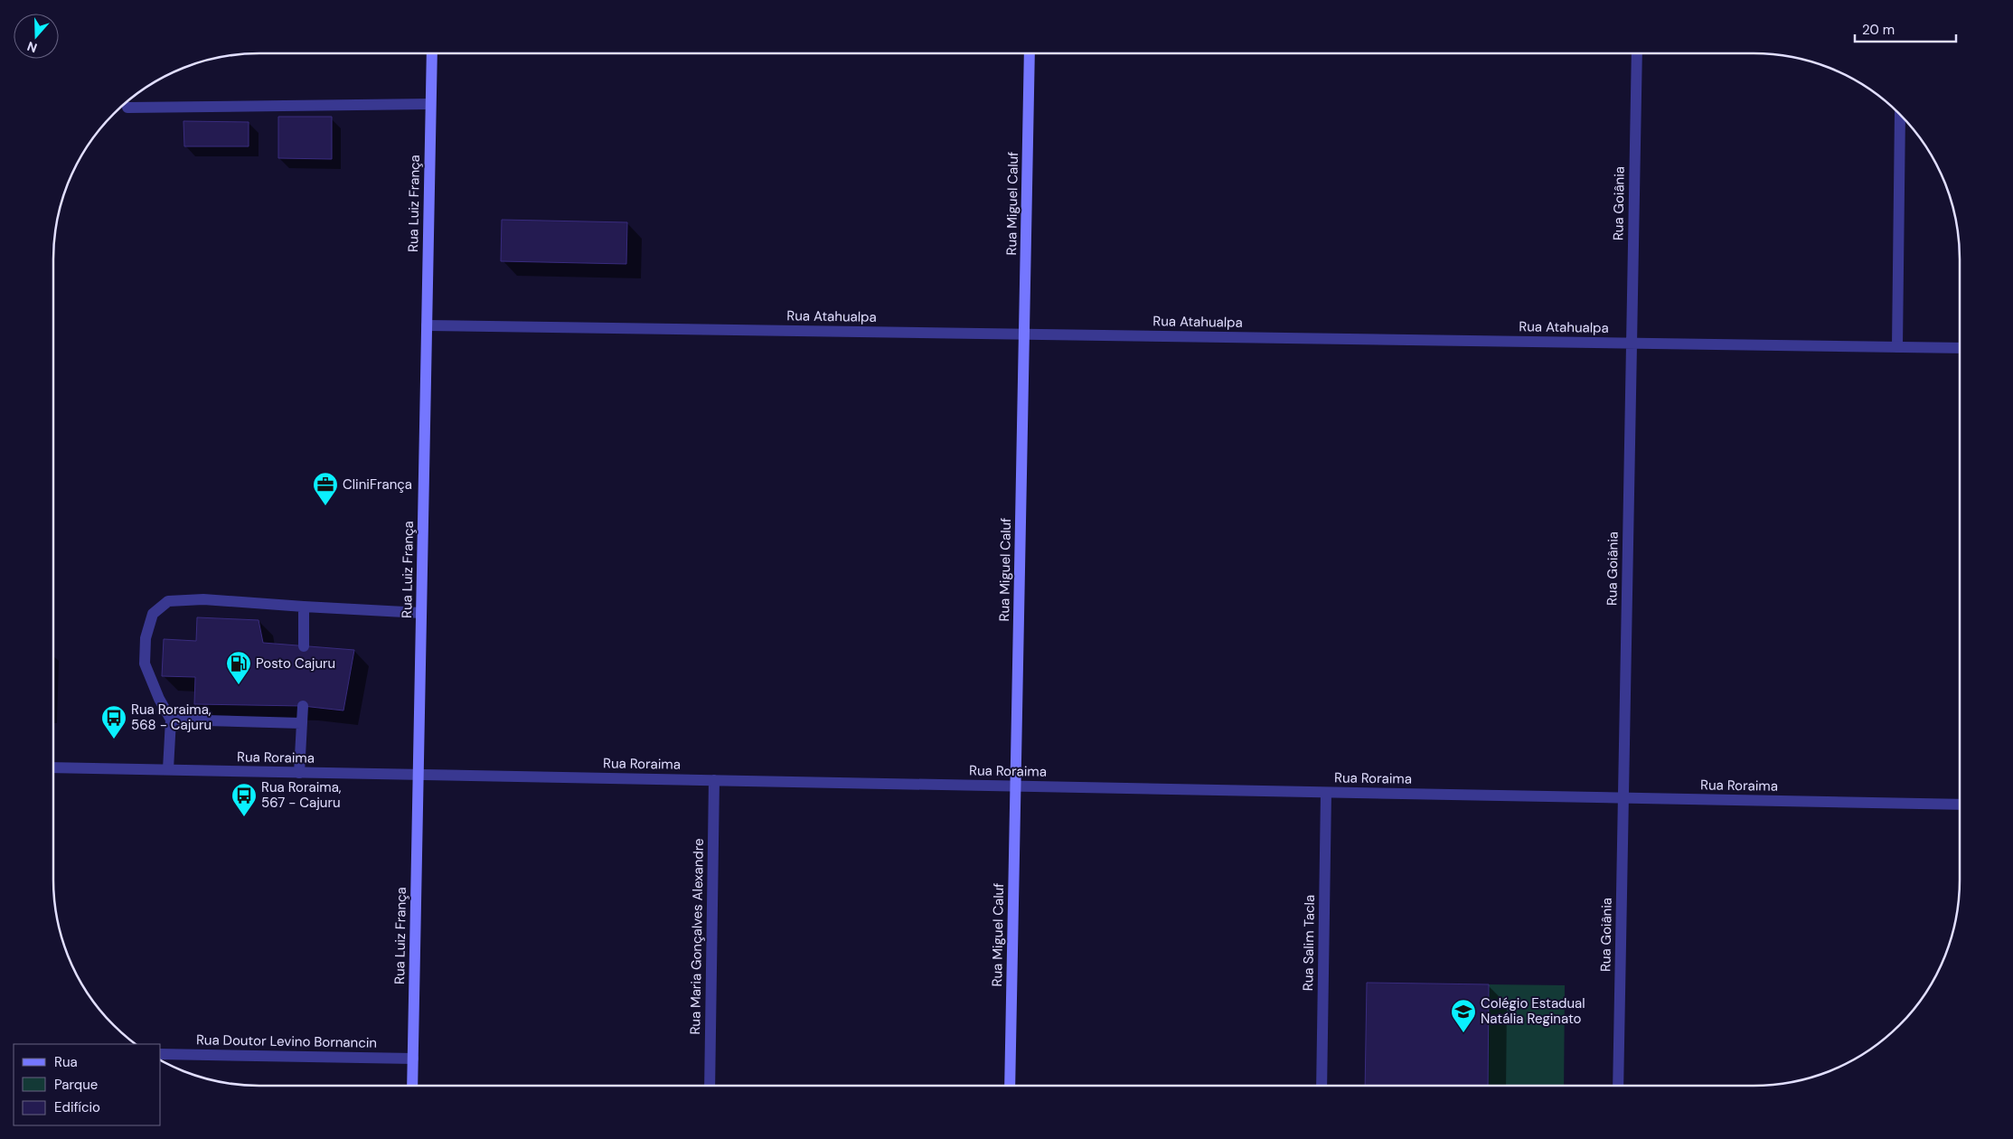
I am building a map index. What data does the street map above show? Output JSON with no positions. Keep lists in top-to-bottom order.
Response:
{
  "streets": {
    "main road": ["Rua Luiz França", "Rua Miguel Caluf"],
    "street": [
      "Rua Goiânia",
      "Rua Atahualpa",
      "Rua Roraima",
      "Rua Maria Gonçalves Alexandre",
      "Rua Salim Tacla",
      "Rua Doutor Levino Bornancin"
    ]
  },
  "crossings": [
    ["Rua Luiz França", "Rua Atahualpa"],
    ["Rua Luiz França", "Rua Roraima"],
    ["Rua Luiz França", "Rua Doutor Levino Bornancin"],
    ["Rua Miguel Caluf", "Rua Atahualpa"],
    ["Rua Miguel Caluf", "Rua Roraima"],
    ["Rua Goiânia", "Rua Atahualpa"],
    ["Rua Goiânia", "Rua Roraima"],
    ["Rua Roraima", "Rua Maria Gonçalves Alexandre"],
    ["Rua Roraima", "Rua Salim Tacla"]
  ],
  "places": {
    "office": ["CliniFrança"],
    "fuel station": ["Posto Cajuru"],
    "bus stop": ["Rua Roraima, 568 - Cajuru", "Rua Roraima, 567 - Cajuru"],
    "school or university": ["Colégio Estadual Natália Reginato"]
  },
  "legend": ["Rua", "Parque", "Edifício"],
  "scale_bar": "20 m",
  "north": "bottom"
}
